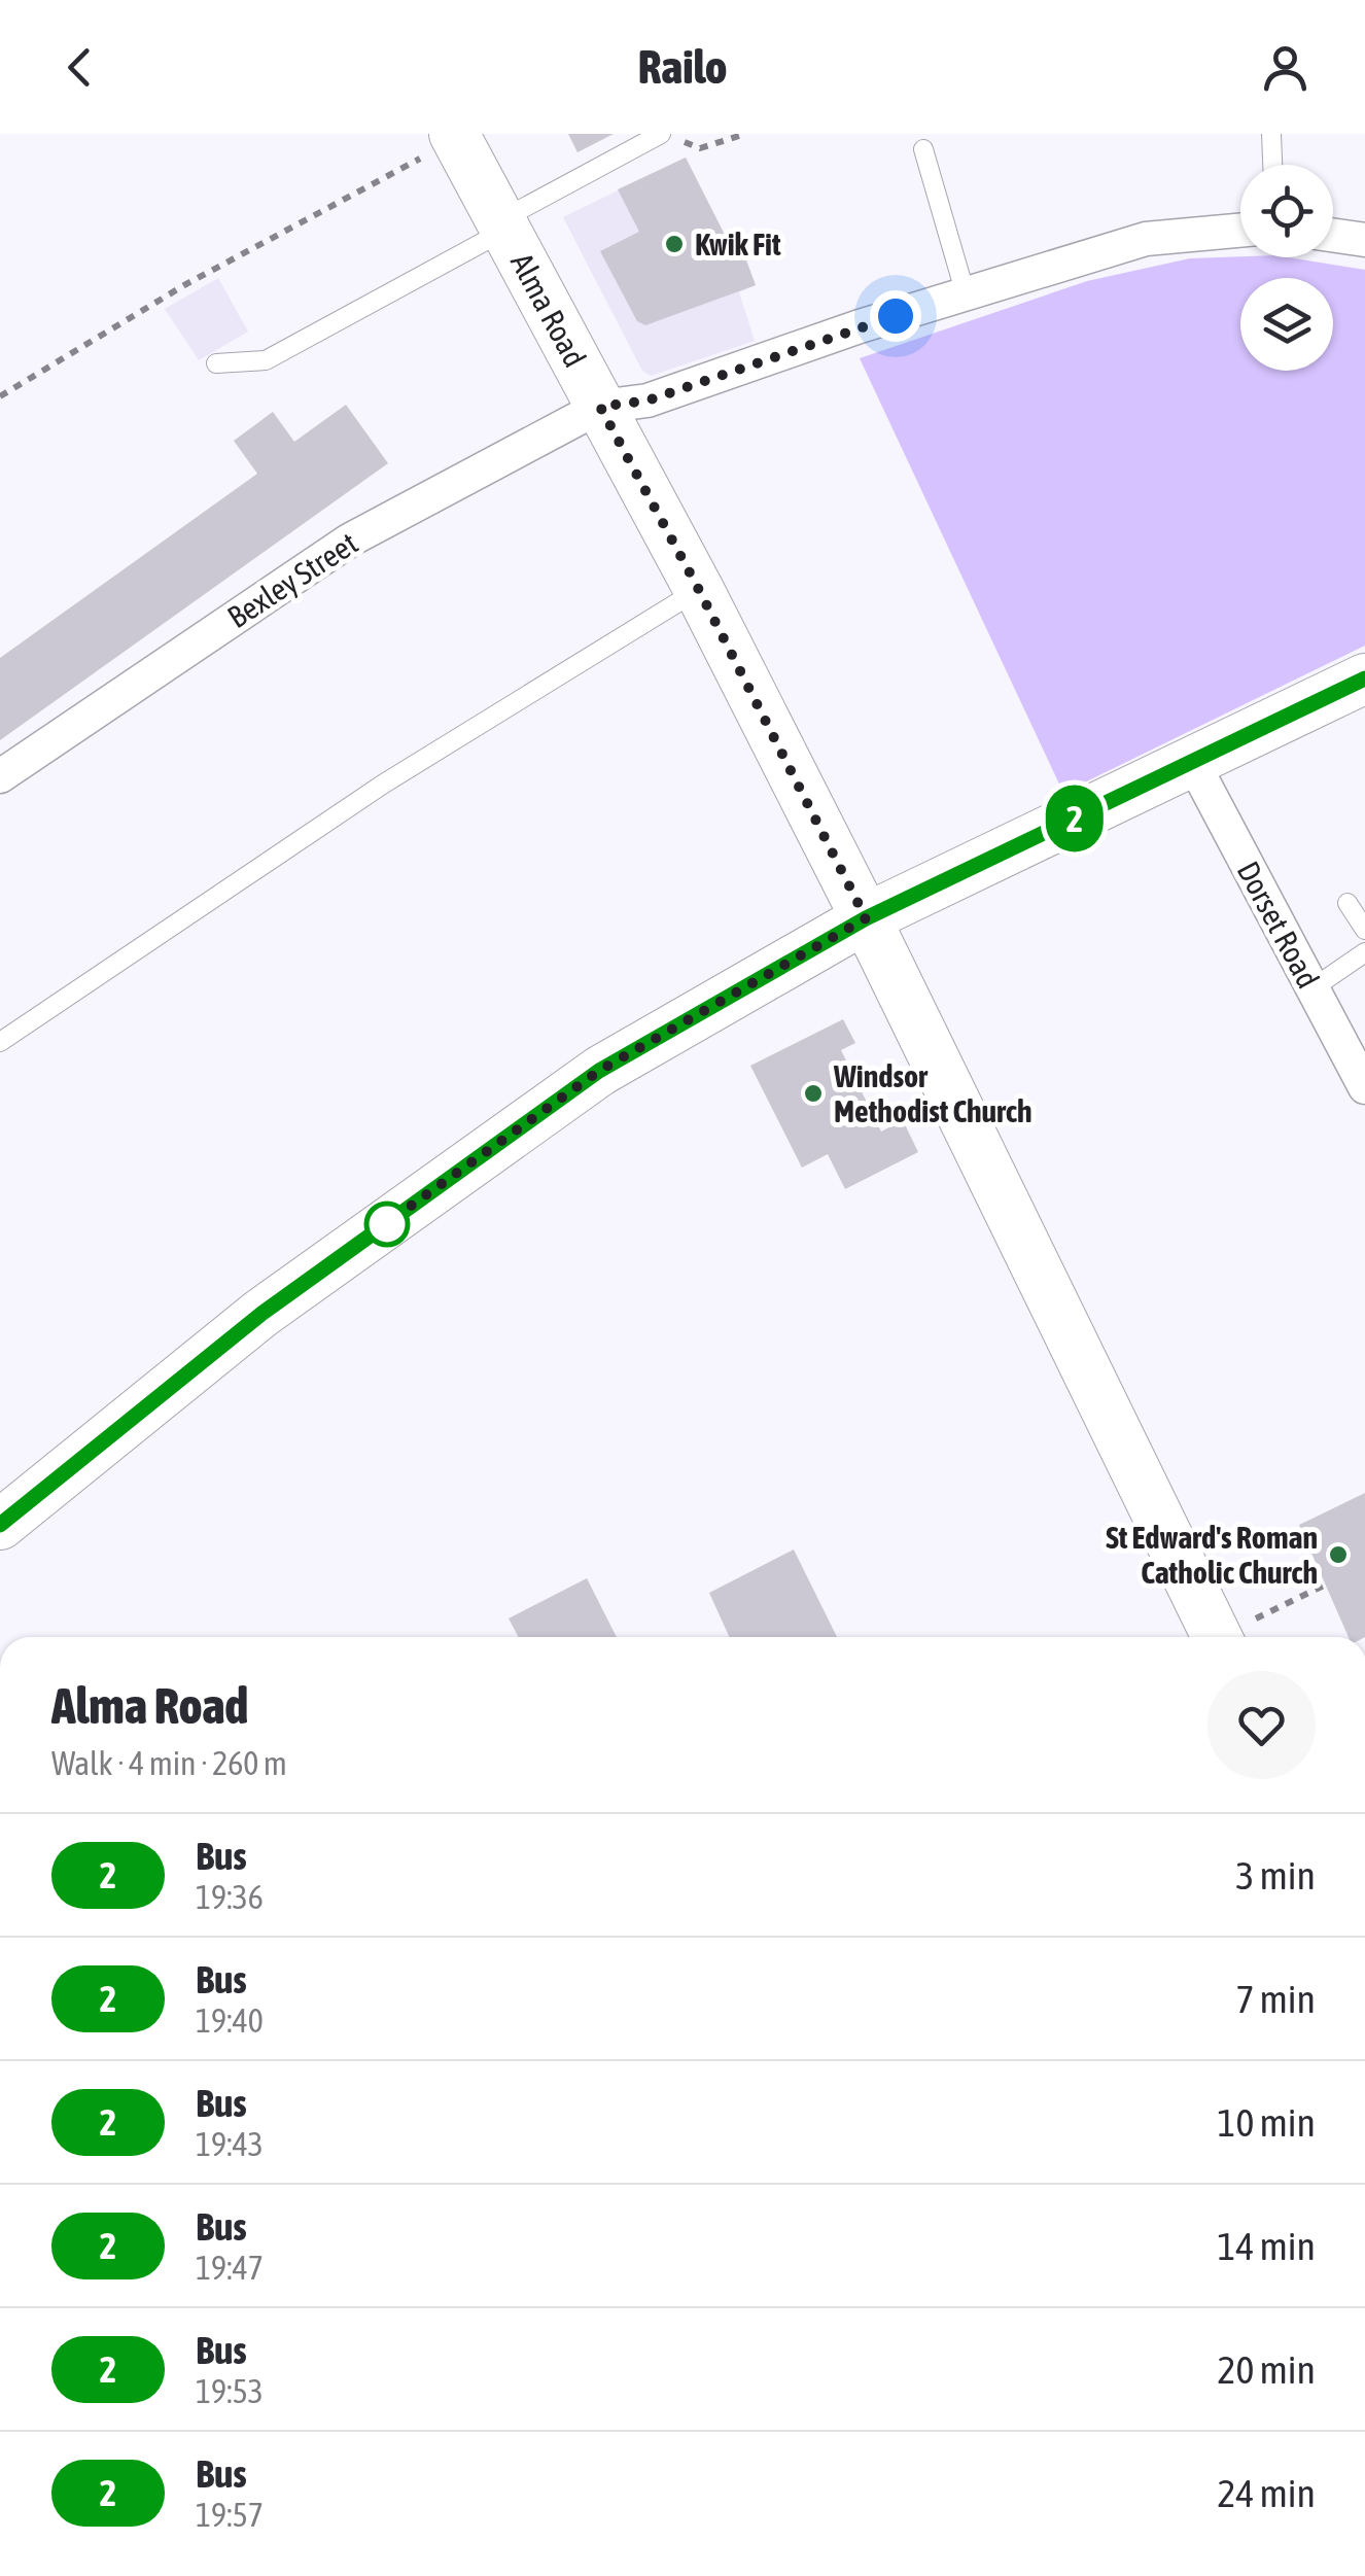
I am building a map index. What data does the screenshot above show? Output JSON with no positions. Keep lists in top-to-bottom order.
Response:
{
  "streets": {
    "street": ["Alma Road", "Bexley Street", "Dorset Road"]
  },
  "crossings": [
    ["Alma Road", "Bexley Street"]
  ],
  "places": ["Kwik Fit", "Windsor Methodist Church", "St Edward's Roman Catholic Church"],
  "lines": ["bus line 2"],
  "page": {
    "header": "Railo",
    "on_map": "2",
    "heading": ["Alma Road", "Walk · 4 min · 260 m"],
    "list": [
      {
        "mark": "2",
        "name": "Bus",
        "note": "19:36",
        "value": "3 min"
      },
      {
        "mark": "2",
        "name": "Bus",
        "note": "19:40",
        "value": "7 min"
      },
      {
        "mark": "2",
        "name": "Bus",
        "note": "19:43",
        "value": "10 min"
      },
      {
        "mark": "2",
        "name": "Bus",
        "note": "19:47",
        "value": "14 min"
      },
      {
        "mark": "2",
        "name": "Bus",
        "note": "19:53",
        "value": "20 min"
      },
      {
        "mark": "2",
        "name": "Bus",
        "note": "19:57",
        "value": "24 min"
      }
    ]
  }
}
